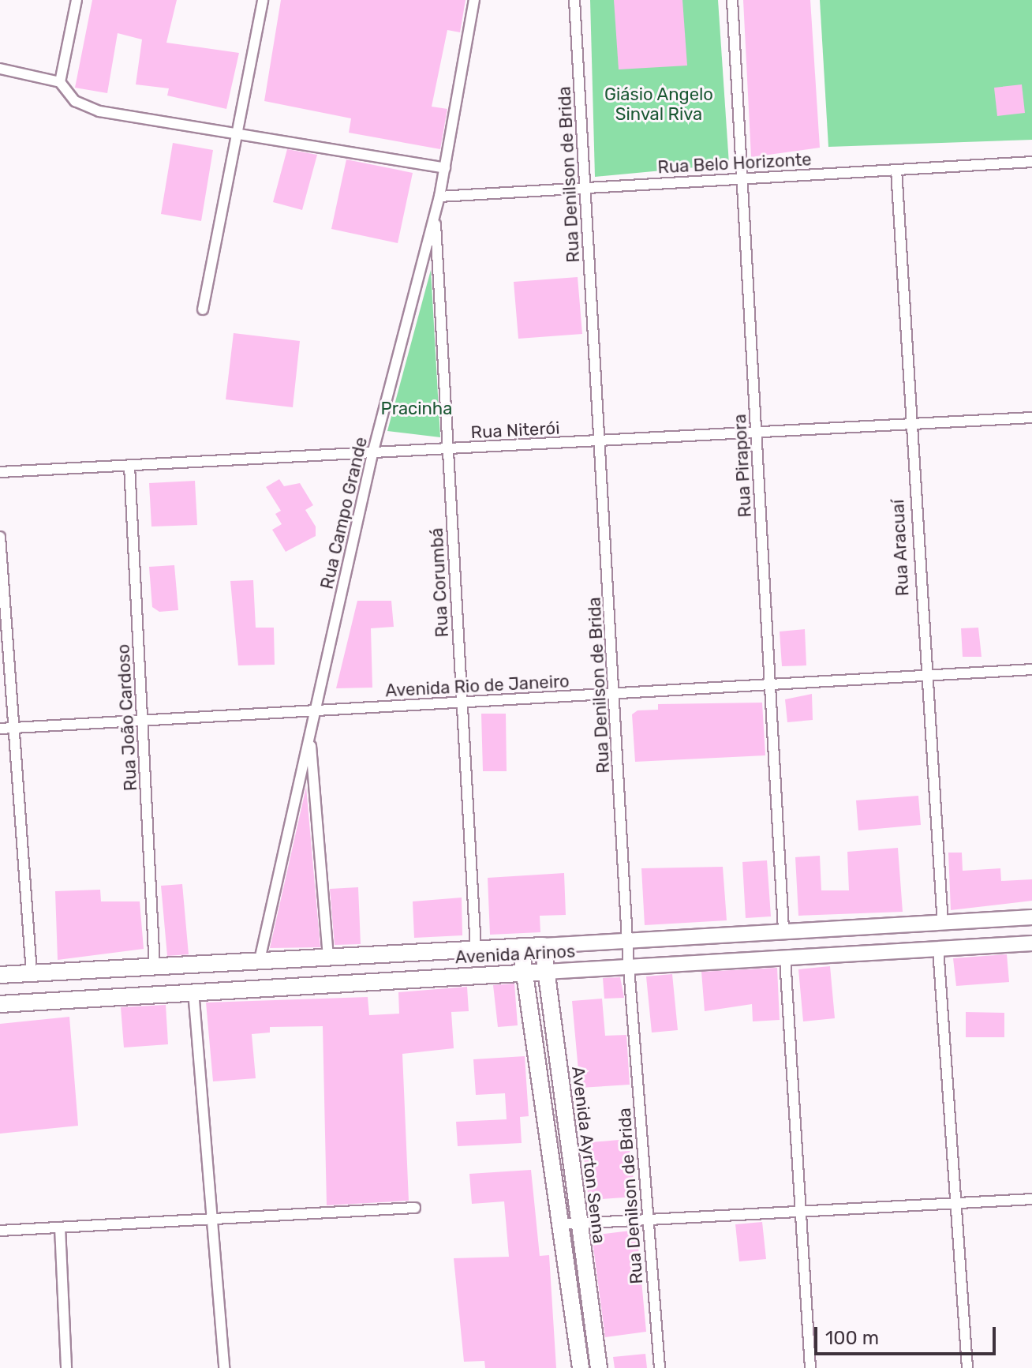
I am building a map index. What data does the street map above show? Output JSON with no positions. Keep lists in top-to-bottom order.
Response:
{
  "streets": {
    "main road": ["Avenida Arinos", "Avenida Ayrton Senna"],
    "street": [
      "Rua Belo Horizonte",
      "Rua Denilson de Brida",
      "Rua Niterói",
      "Rua Pirapora",
      "Rua Campo Grande",
      "Rua Aracuaí",
      "Rua Corumbá",
      "Avenida Rio de Janeiro",
      "Rua João Cardoso"
    ]
  },
  "crossings": [
    ["Rua Belo Horizonte", "Rua Denilson de Brida"],
    ["Rua Belo Horizonte", "Rua Pirapora"],
    ["Rua Belo Horizonte", "Rua Campo Grande"],
    ["Rua Belo Horizonte", "Rua Aracuaí"],
    ["Rua Denilson de Brida", "Rua Niterói"],
    ["Rua Denilson de Brida", "Avenida Rio de Janeiro"],
    ["Rua Denilson de Brida", "Avenida Arinos"],
    ["Rua Niterói", "Rua Pirapora"],
    ["Rua Niterói", "Rua Campo Grande"],
    ["Rua Niterói", "Rua Aracuaí"],
    ["Rua Niterói", "Rua Corumbá"],
    ["Rua Niterói", "Rua João Cardoso"],
    ["Rua Pirapora", "Avenida Rio de Janeiro"],
    ["Rua Pirapora", "Avenida Arinos"],
    ["Rua Campo Grande", "Rua Corumbá"],
    ["Rua Campo Grande", "Avenida Rio de Janeiro"],
    ["Rua Campo Grande", "Avenida Arinos"],
    ["Rua Aracuaí", "Avenida Rio de Janeiro"],
    ["Rua Aracuaí", "Avenida Arinos"],
    ["Rua Corumbá", "Avenida Rio de Janeiro"],
    ["Rua Corumbá", "Avenida Arinos"],
    ["Avenida Rio de Janeiro", "Rua João Cardoso"],
    ["Rua João Cardoso", "Avenida Arinos"],
    ["Avenida Arinos", "Avenida Ayrton Senna"]
  ],
  "parks": ["Giásio Angelo Sinval Riva", "Pracinha"],
  "scale_bar": "100 m"
}
